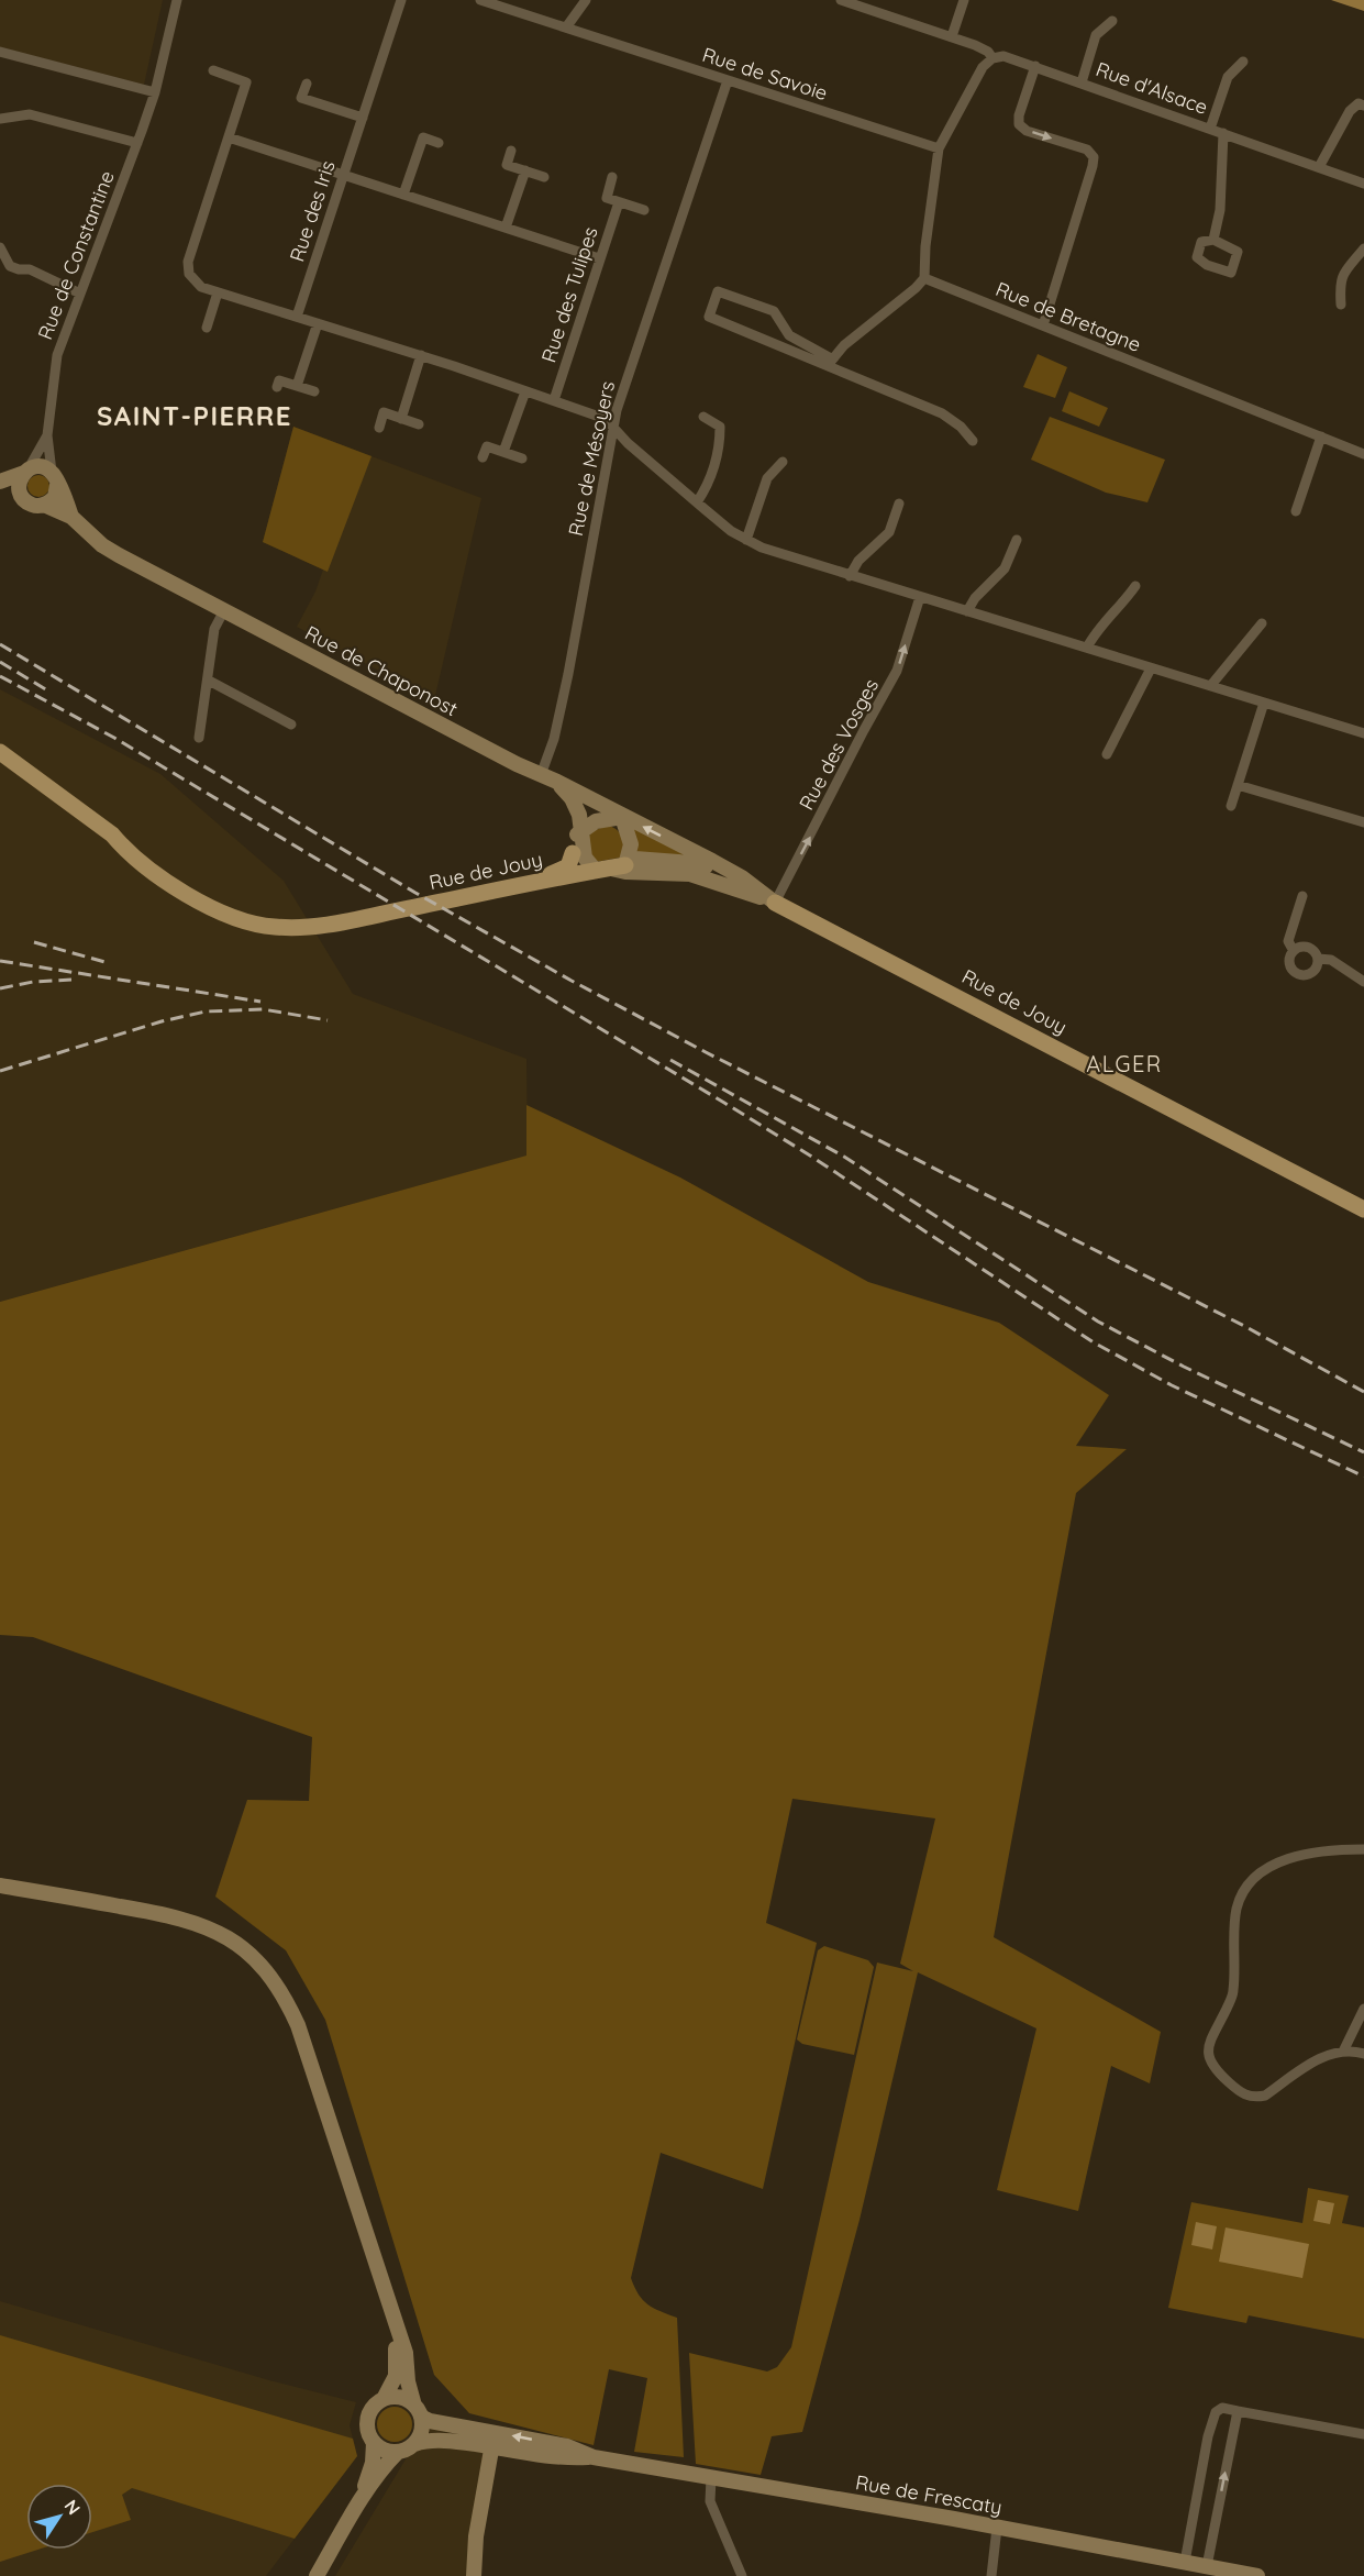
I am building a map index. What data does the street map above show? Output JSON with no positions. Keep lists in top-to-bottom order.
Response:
{
  "streets": {
    "main road": ["Rue de Chaponost", "Rue de Jouy", "Rue de Frescaty"],
    "street": [
      "Rue de Savoie",
      "Rue d'Alsace",
      "Rue des Iris",
      "Rue de Constantine",
      "Rue des Tulipes",
      "Rue de Bretagne",
      "Rue de Mésoyers",
      "Rue des Vosges"
    ]
  },
  "crossings": [
    ["Rue de Savoie", "Rue de Mésoyers"],
    ["Rue de Constantine", "Rue de Chaponost"],
    ["Rue de Mésoyers", "Rue de Chaponost"],
    ["Rue de Chaponost", "Rue de Jouy"],
    ["Rue des Vosges", "Rue de Jouy"]
  ],
  "one_way": ["Rue des Vosges"],
  "districts": ["SAINT-PIERRE", "ALGER"],
  "north": "top right"
}
